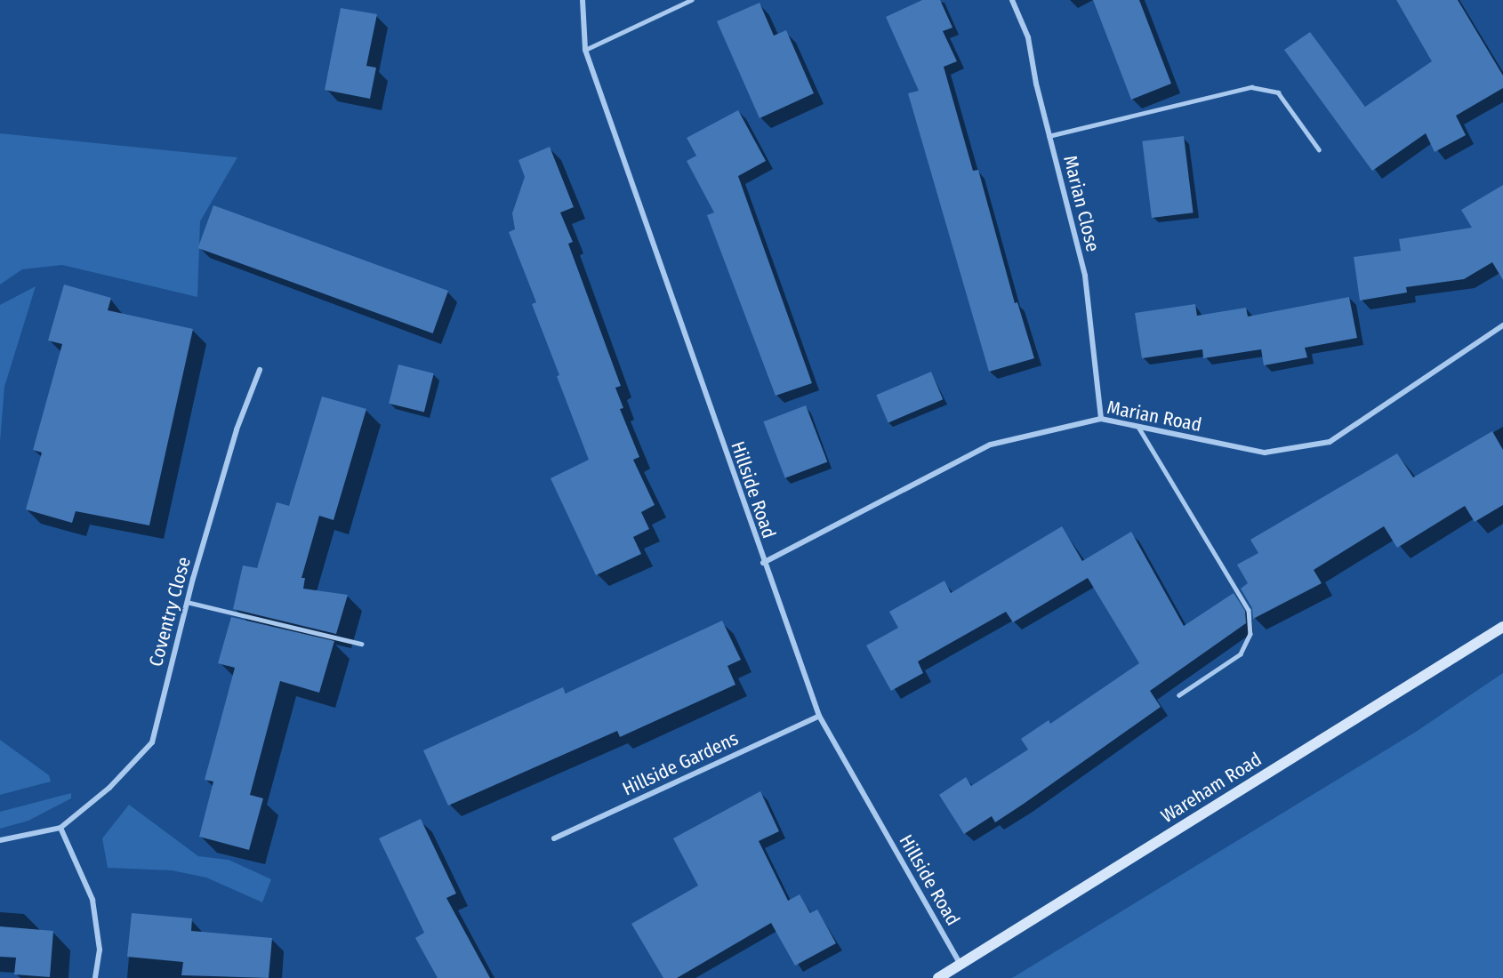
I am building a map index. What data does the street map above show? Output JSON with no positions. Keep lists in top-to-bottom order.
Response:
{
  "streets": {
    "street": [
      "Marian Close",
      "Marian Road",
      "Hillside Road",
      "Coventry Close",
      "Hillside Gardens",
      "Wareham Road"
    ]
  },
  "crossings": [
    ["Marian Close", "Marian Road"],
    ["Marian Road", "Hillside Road"],
    ["Hillside Road", "Hillside Gardens"],
    ["Hillside Road", "Wareham Road"]
  ]
}
